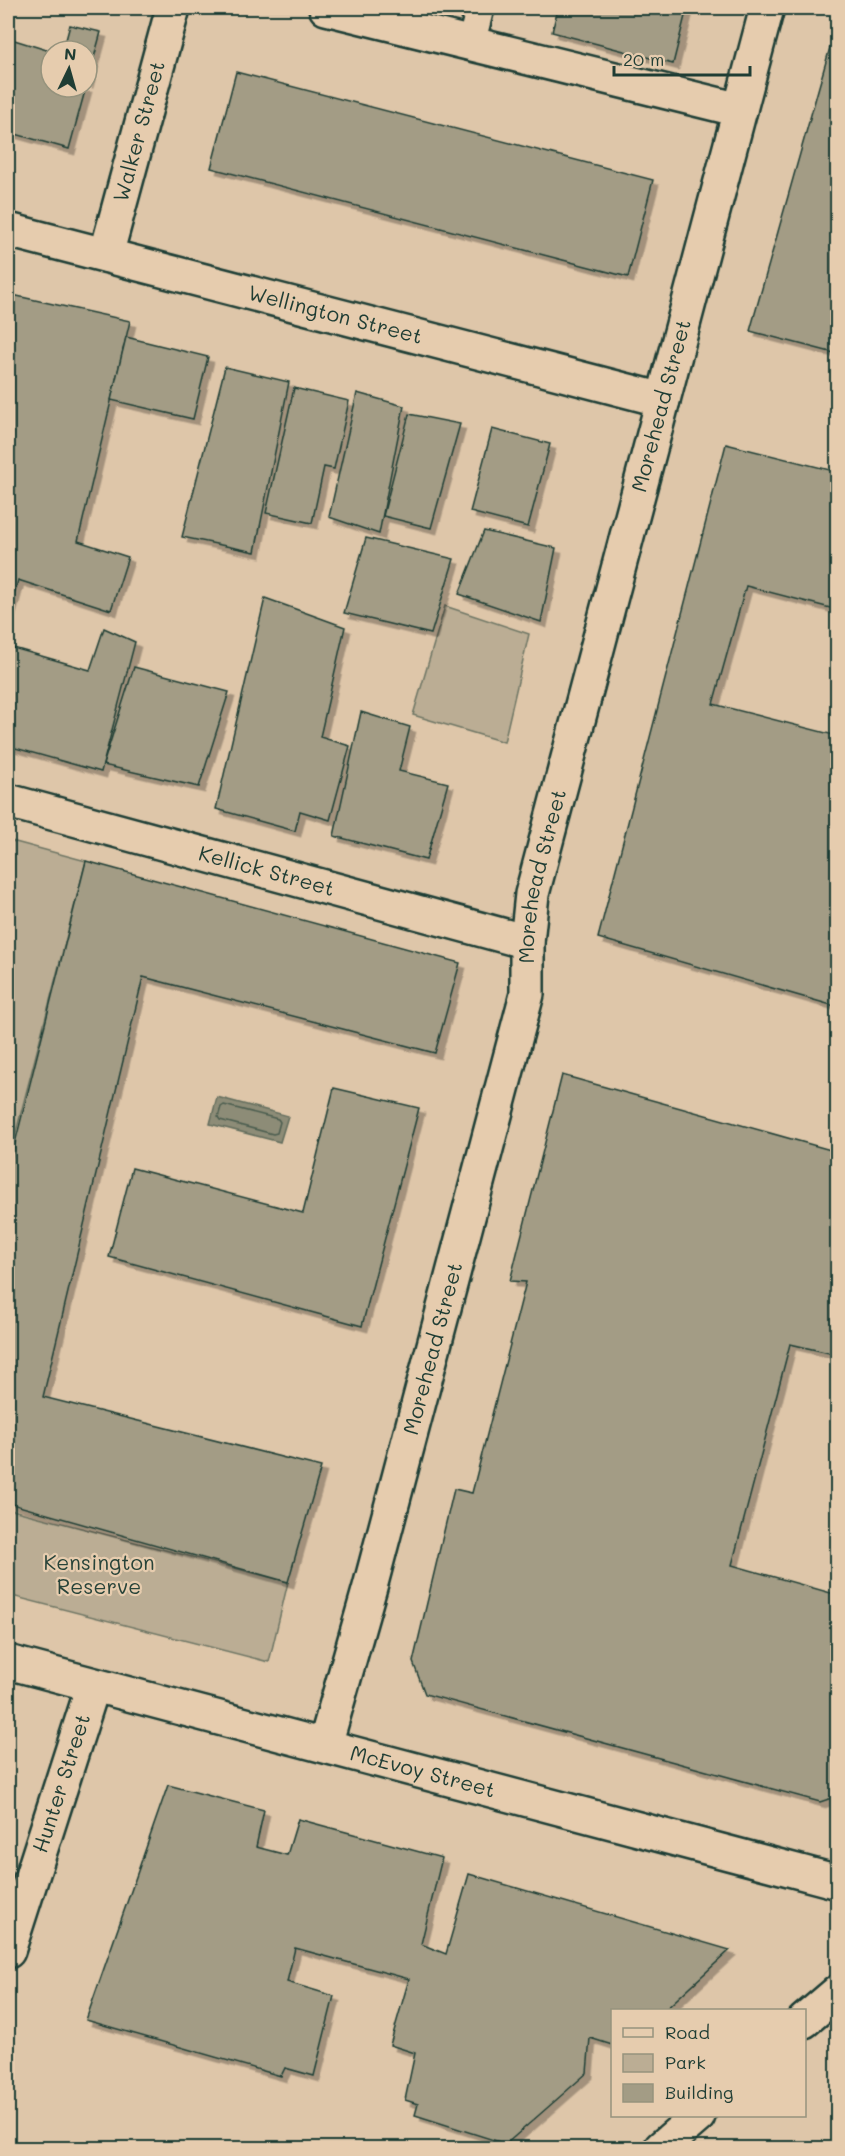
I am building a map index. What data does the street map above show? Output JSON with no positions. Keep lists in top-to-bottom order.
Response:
{
  "streets": {
    "street": [
      "Walker Street",
      "Wellington Street",
      "Morehead Street",
      "Kellick Street",
      "McEvoy Street",
      "Hunter Street"
    ]
  },
  "crossings": [
    ["Walker Street", "Wellington Street"],
    ["Wellington Street", "Morehead Street"],
    ["Morehead Street", "Kellick Street"],
    ["Morehead Street", "McEvoy Street"],
    ["McEvoy Street", "Hunter Street"]
  ],
  "parks": ["Kensington Reserve"],
  "legend": ["Road", "Park", "Building"],
  "scale_bar": "20 m",
  "north": "top"
}
